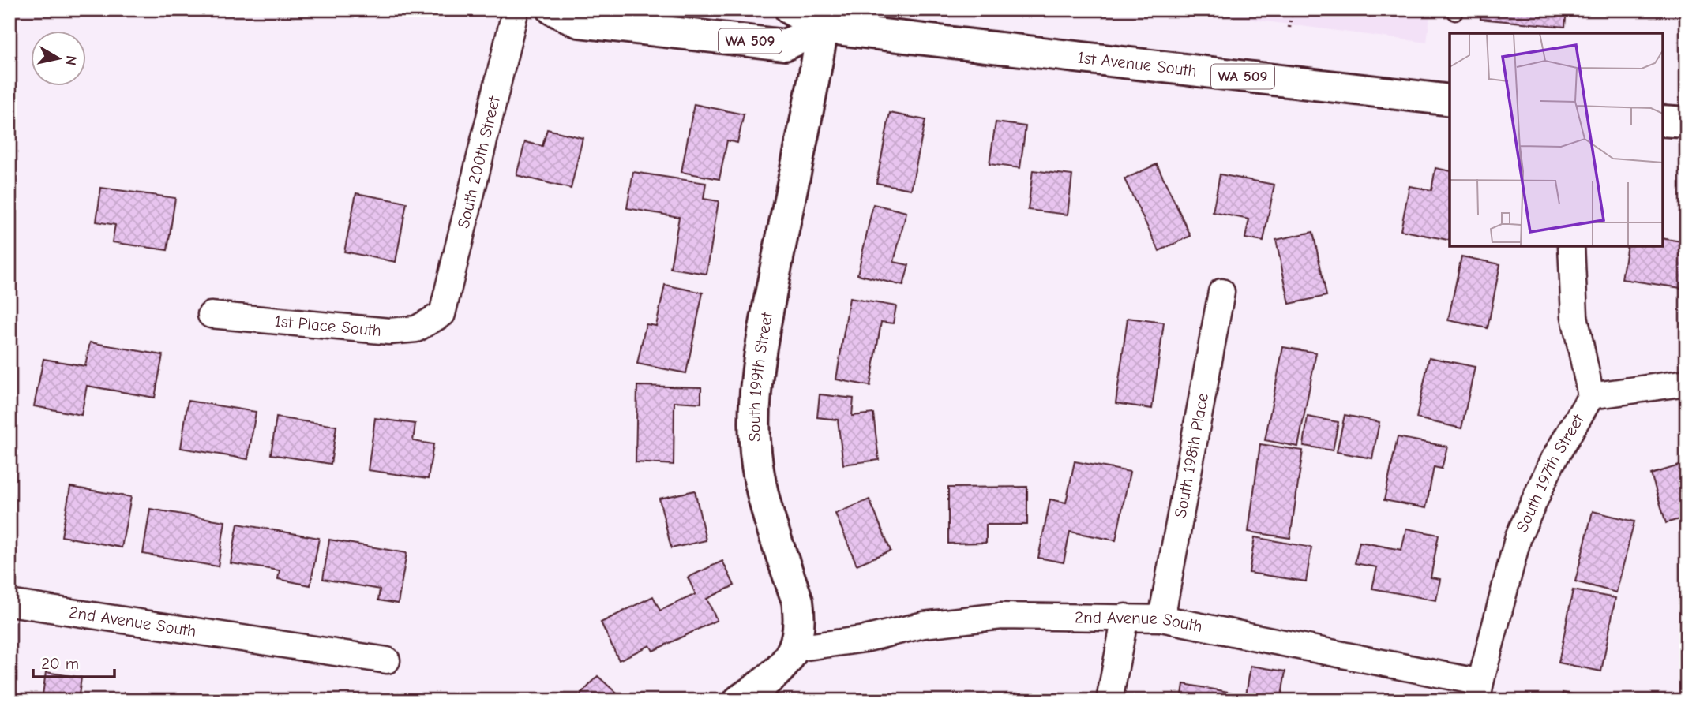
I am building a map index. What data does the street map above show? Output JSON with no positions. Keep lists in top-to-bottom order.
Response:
{
  "streets": {
    "main road": ["WA 509", "1st Avenue South", "South 199th Street"],
    "street": [
      "South 200th Street",
      "1st Place South",
      "South 198th Place",
      "South 197th Street",
      "2nd Avenue South"
    ]
  },
  "crossings": [
    ["WA 509", "1st Avenue South"],
    ["WA 509", "South 199th Street"],
    ["1st Avenue South", "South 199th Street"],
    ["South 200th Street", "1st Place South"],
    ["South 199th Street", "2nd Avenue South"],
    ["South 198th Place", "2nd Avenue South"],
    ["South 197th Street", "2nd Avenue South"]
  ],
  "scale_bar": "20 m",
  "north": "right"
}
